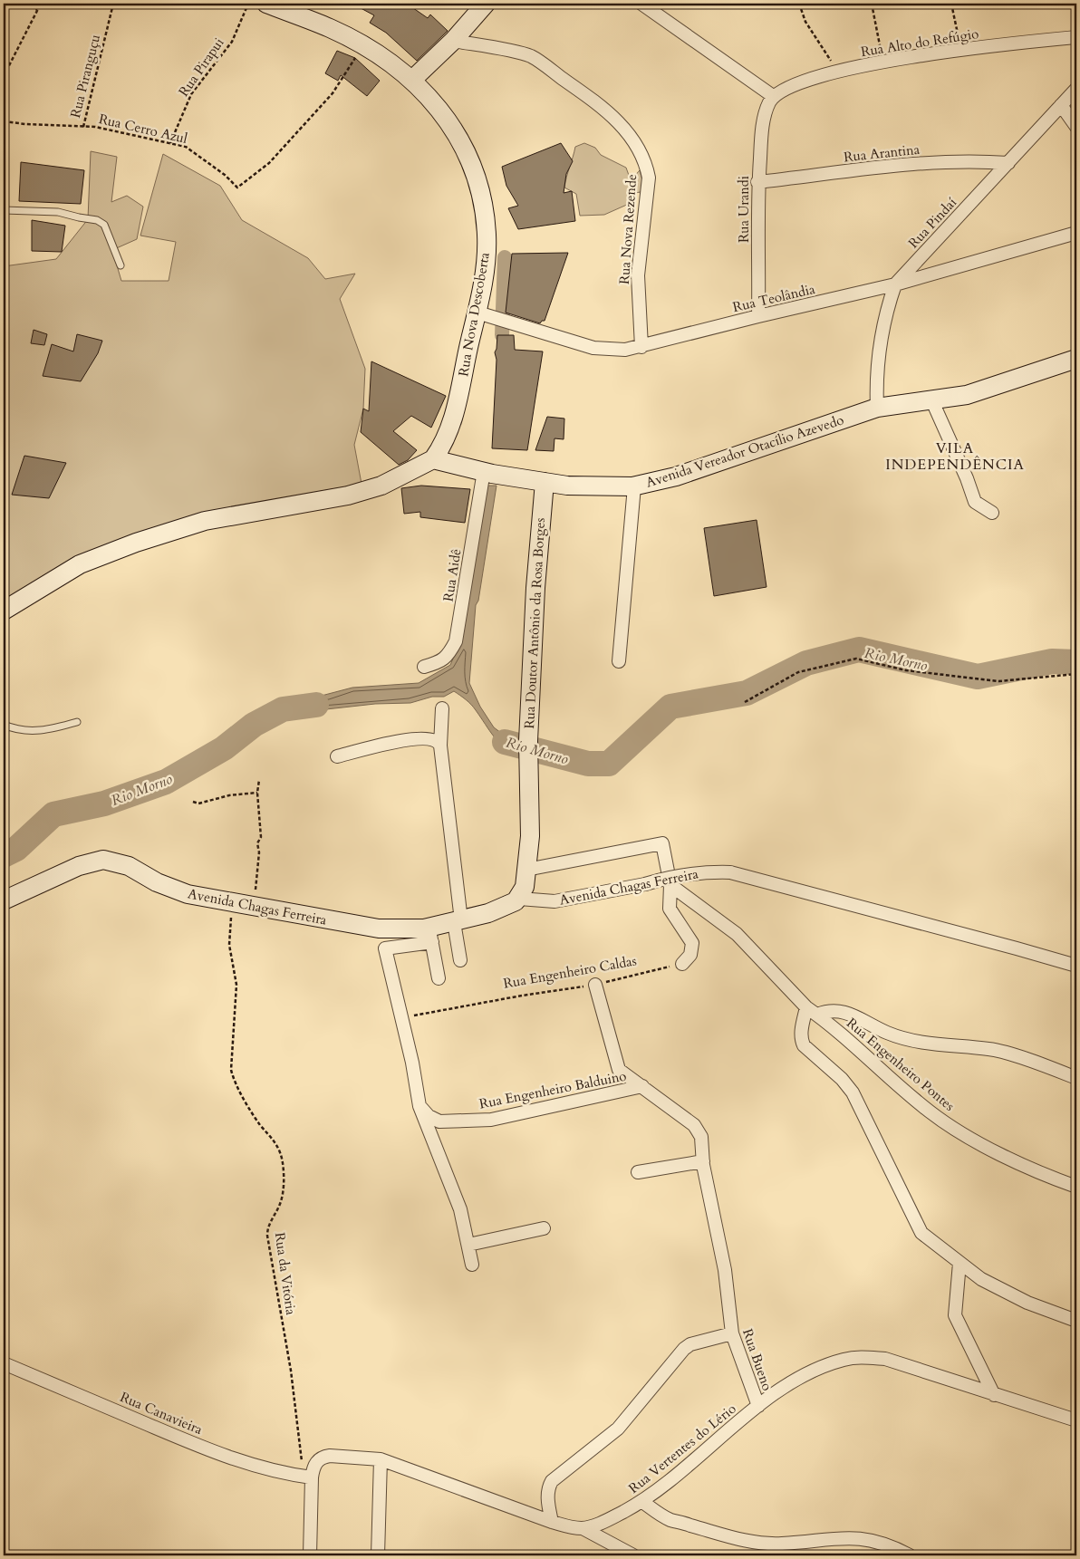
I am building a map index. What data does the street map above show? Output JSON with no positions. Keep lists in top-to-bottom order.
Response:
{
  "streets": {
    "main road": [
      "Rua Nova Descoberta",
      "Avenida Vereador Otacílio Azevedo",
      "Rua Doutor Antônio da Rosa Borges",
      "Avenida Chagas Ferreira"
    ],
    "street": [
      "Rua Alto do Refúgio",
      "Rua Arantina",
      "Rua Urandi",
      "Rua Pindaí",
      "Rua Nova Rezende",
      "Rua Teolândia",
      "Rua Aidê",
      "Rua Engenheiro Pontes",
      "Rua Engenheiro Balduino",
      "Rua Bueno",
      "Rua Canavieira",
      "Rua Vertentes do Lério"
    ],
    "path": [
      "Rua Pirapui",
      "Rua Piranguçu",
      "Rua Cerro Azul",
      "Rua Engenheiro Caldas",
      "Rua da Vitória"
    ]
  },
  "crossings": [
    ["Rua Alto do Refúgio", "Rua Urandi"],
    ["Rua Pirapui", "Rua Cerro Azul"],
    ["Rua Piranguçu", "Rua Cerro Azul"],
    ["Rua Cerro Azul", "Rua Nova Descoberta"],
    ["Rua Arantina", "Rua Urandi"],
    ["Rua Arantina", "Rua Pindaí"],
    ["Rua Urandi", "Rua Teolândia"],
    ["Rua Pindaí", "Rua Teolândia"],
    ["Rua Pindaí", "Avenida Vereador Otacílio Azevedo"],
    ["Rua Nova Rezende", "Rua Teolândia"],
    ["Rua Teolândia", "Rua Nova Descoberta"],
    ["Rua Nova Descoberta", "Avenida Vereador Otacílio Azevedo"],
    ["Avenida Vereador Otacílio Azevedo", "Rua Aidê"],
    ["Avenida Vereador Otacílio Azevedo", "Rua Doutor Antônio da Rosa Borges"],
    ["Rua Doutor Antônio da Rosa Borges", "Avenida Chagas Ferreira"],
    ["Avenida Chagas Ferreira", "Rua da Vitória"],
    ["Rua Engenheiro Caldas", "Rua Bueno"],
    ["Rua Engenheiro Balduino", "Rua Bueno"],
    ["Rua da Vitória", "Rua Canavieira"],
    ["Rua da Vitória", "Rua Vertentes do Lério"],
    ["Rua Bueno", "Rua Vertentes do Lério"],
    ["Rua Canavieira", "Rua Vertentes do Lério"]
  ],
  "districts": ["VILA INDEPENDÊNCIA"],
  "water": ["Rio Morno"]
}
